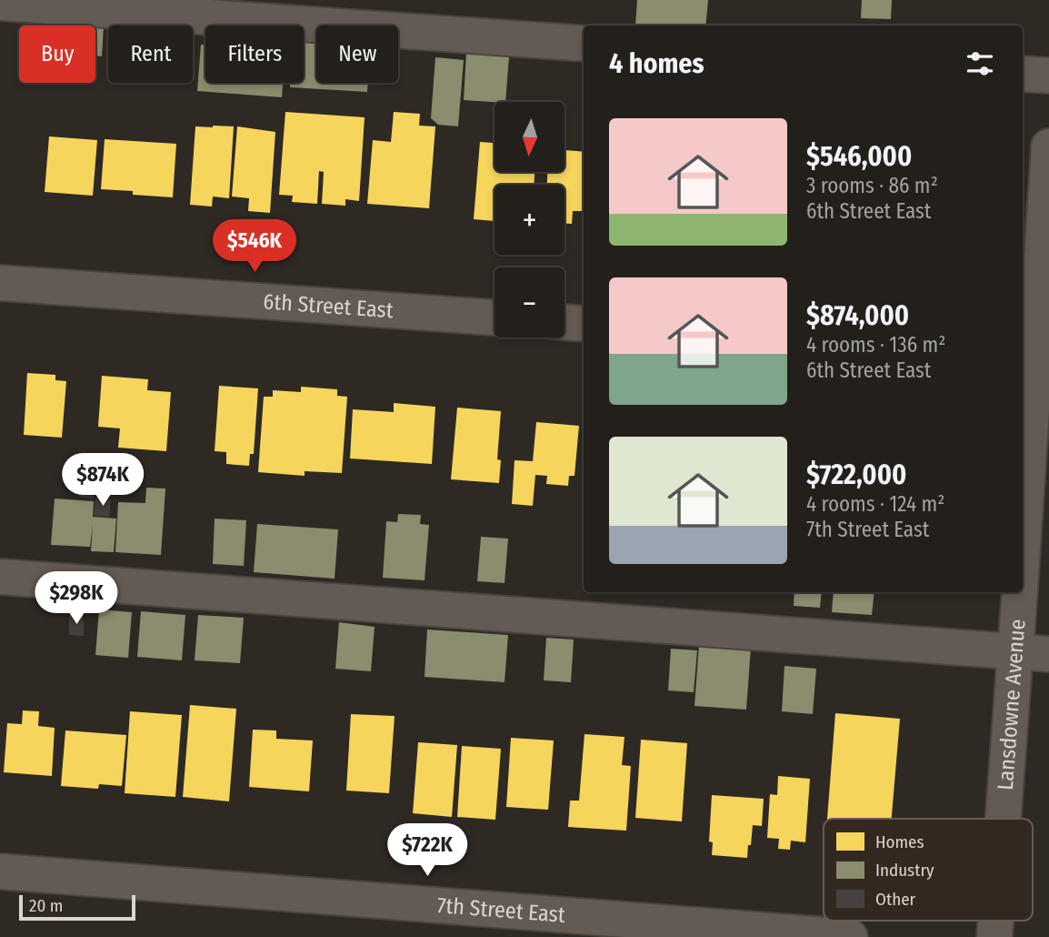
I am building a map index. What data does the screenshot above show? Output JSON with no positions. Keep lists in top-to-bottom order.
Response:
{
  "streets": {
    "street": ["6th Street East", "Lansdowne Avenue", "7th Street East"]
  },
  "legend": ["Homes", "Industry", "Other"],
  "scale_bar": "20 m",
  "north": "bottom",
  "page": {
    "chip": [
      "Buy",
      "Rent",
      "Filters",
      "New"
    ],
    "heading": "4 homes",
    "map_buttons": ["+", "−"],
    "list": [
      {
        "name": "$546,000",
        "note": "3 rooms · 86 m² · 6th Street East"
      },
      {
        "name": "$874,000",
        "note": "4 rooms · 136 m² · 6th Street East"
      },
      {
        "name": "$722,000",
        "note": "4 rooms · 124 m² · 7th Street East"
      }
    ],
    "price": [
      "$546K",
      "$874K",
      "$298K",
      "$722K"
    ],
    "scale": "20 m"
  }
}
